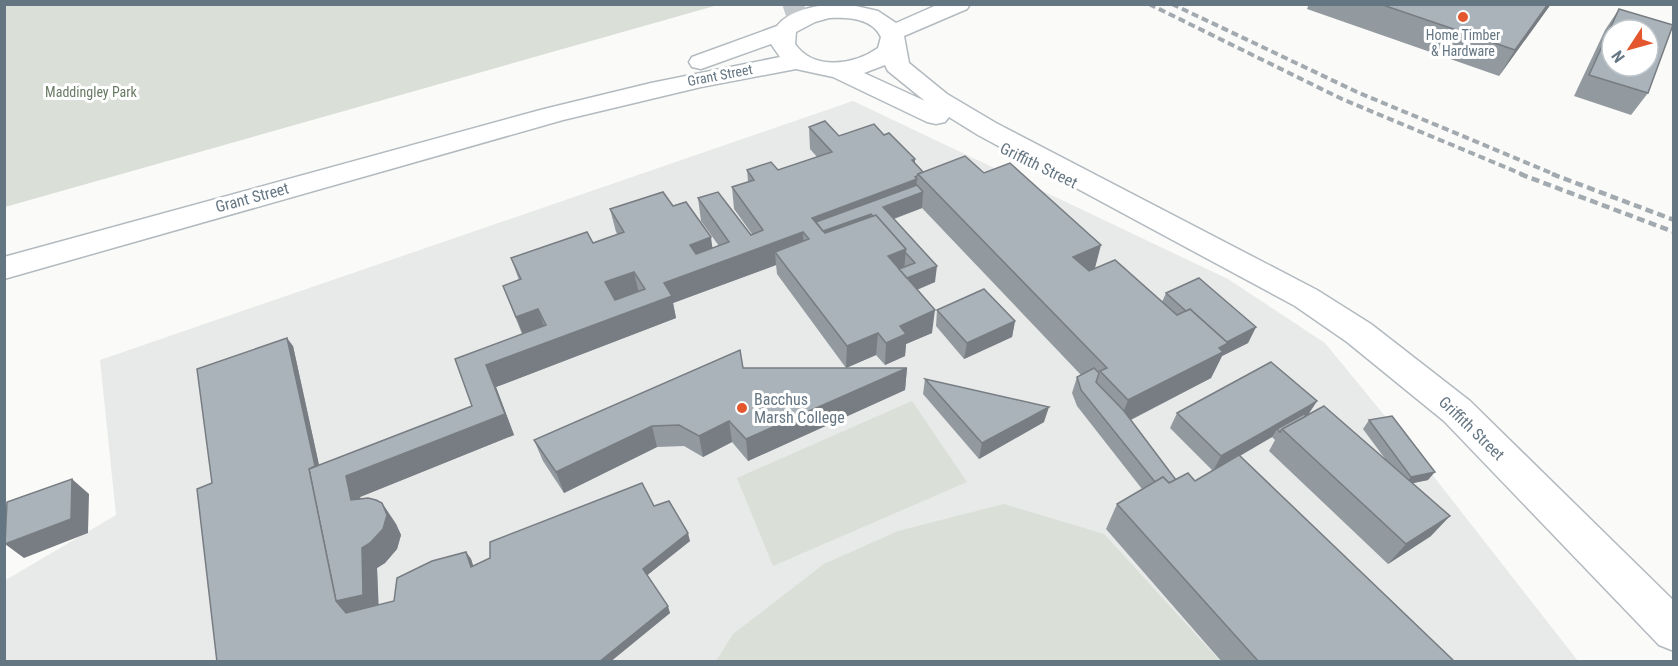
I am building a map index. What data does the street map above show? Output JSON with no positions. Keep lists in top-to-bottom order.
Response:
{
  "streets": {
    "main road": ["Grant Street", "Griffith Street"]
  },
  "parks": ["Maddingley Park"],
  "places": ["Home Timber & Hardware", "Bacchus Marsh College"],
  "north": "bottom left"
}
